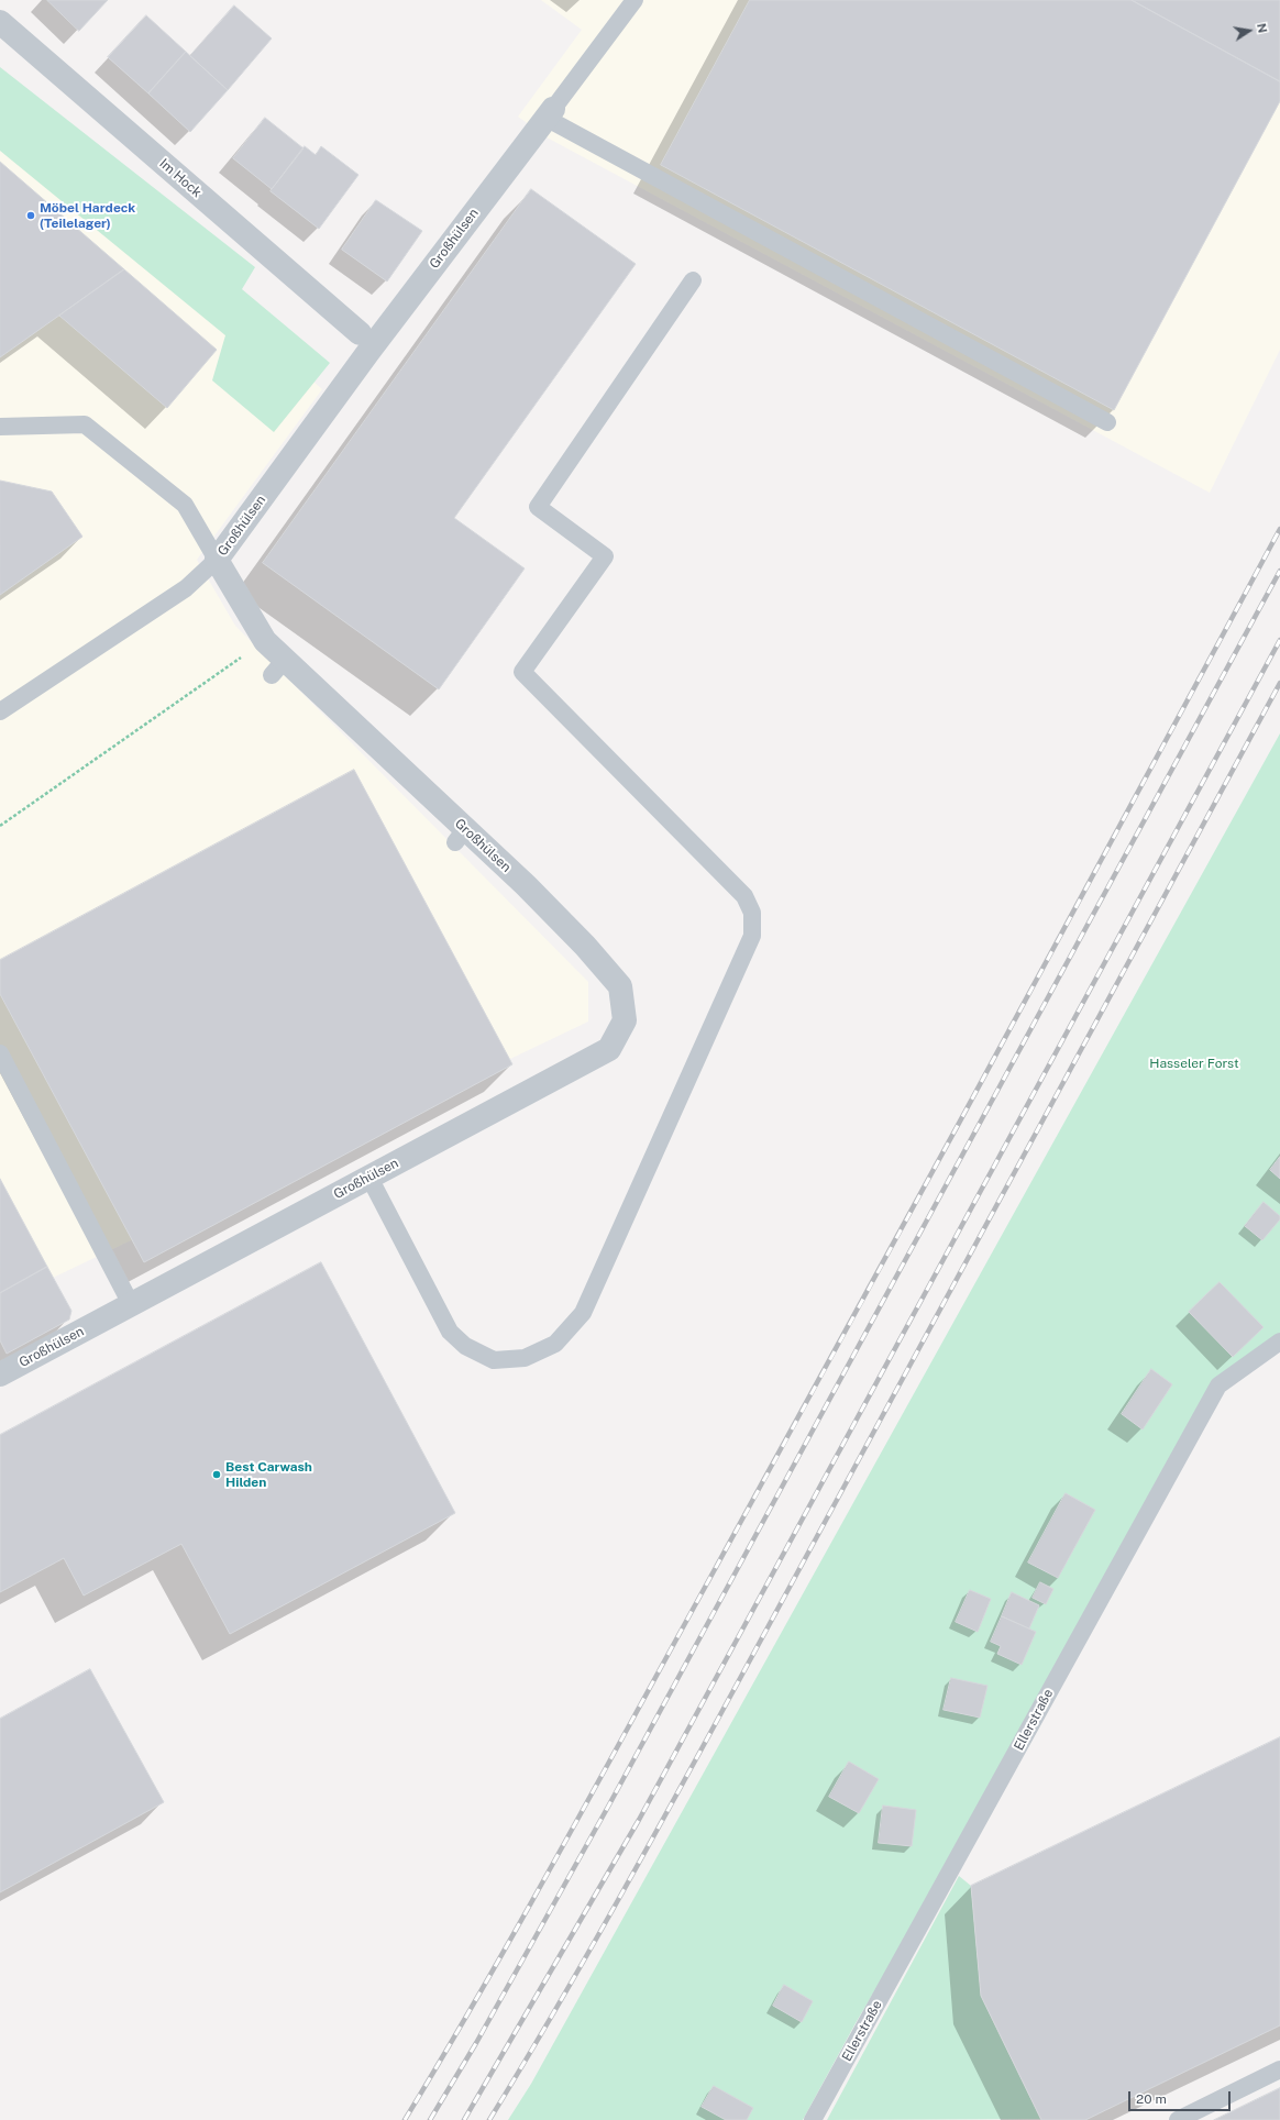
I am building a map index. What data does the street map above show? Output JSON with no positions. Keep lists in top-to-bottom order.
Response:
{
  "streets": {
    "street": ["Im Hock", "Großhülsen"],
    "lane": ["Ellerstraße"]
  },
  "parks": ["Hasseler Forst"],
  "places": ["Möbel Hardeck (Teilelager)", "Best Carwash Hilden"],
  "scale_bar": "20 m",
  "north": "right"
}
